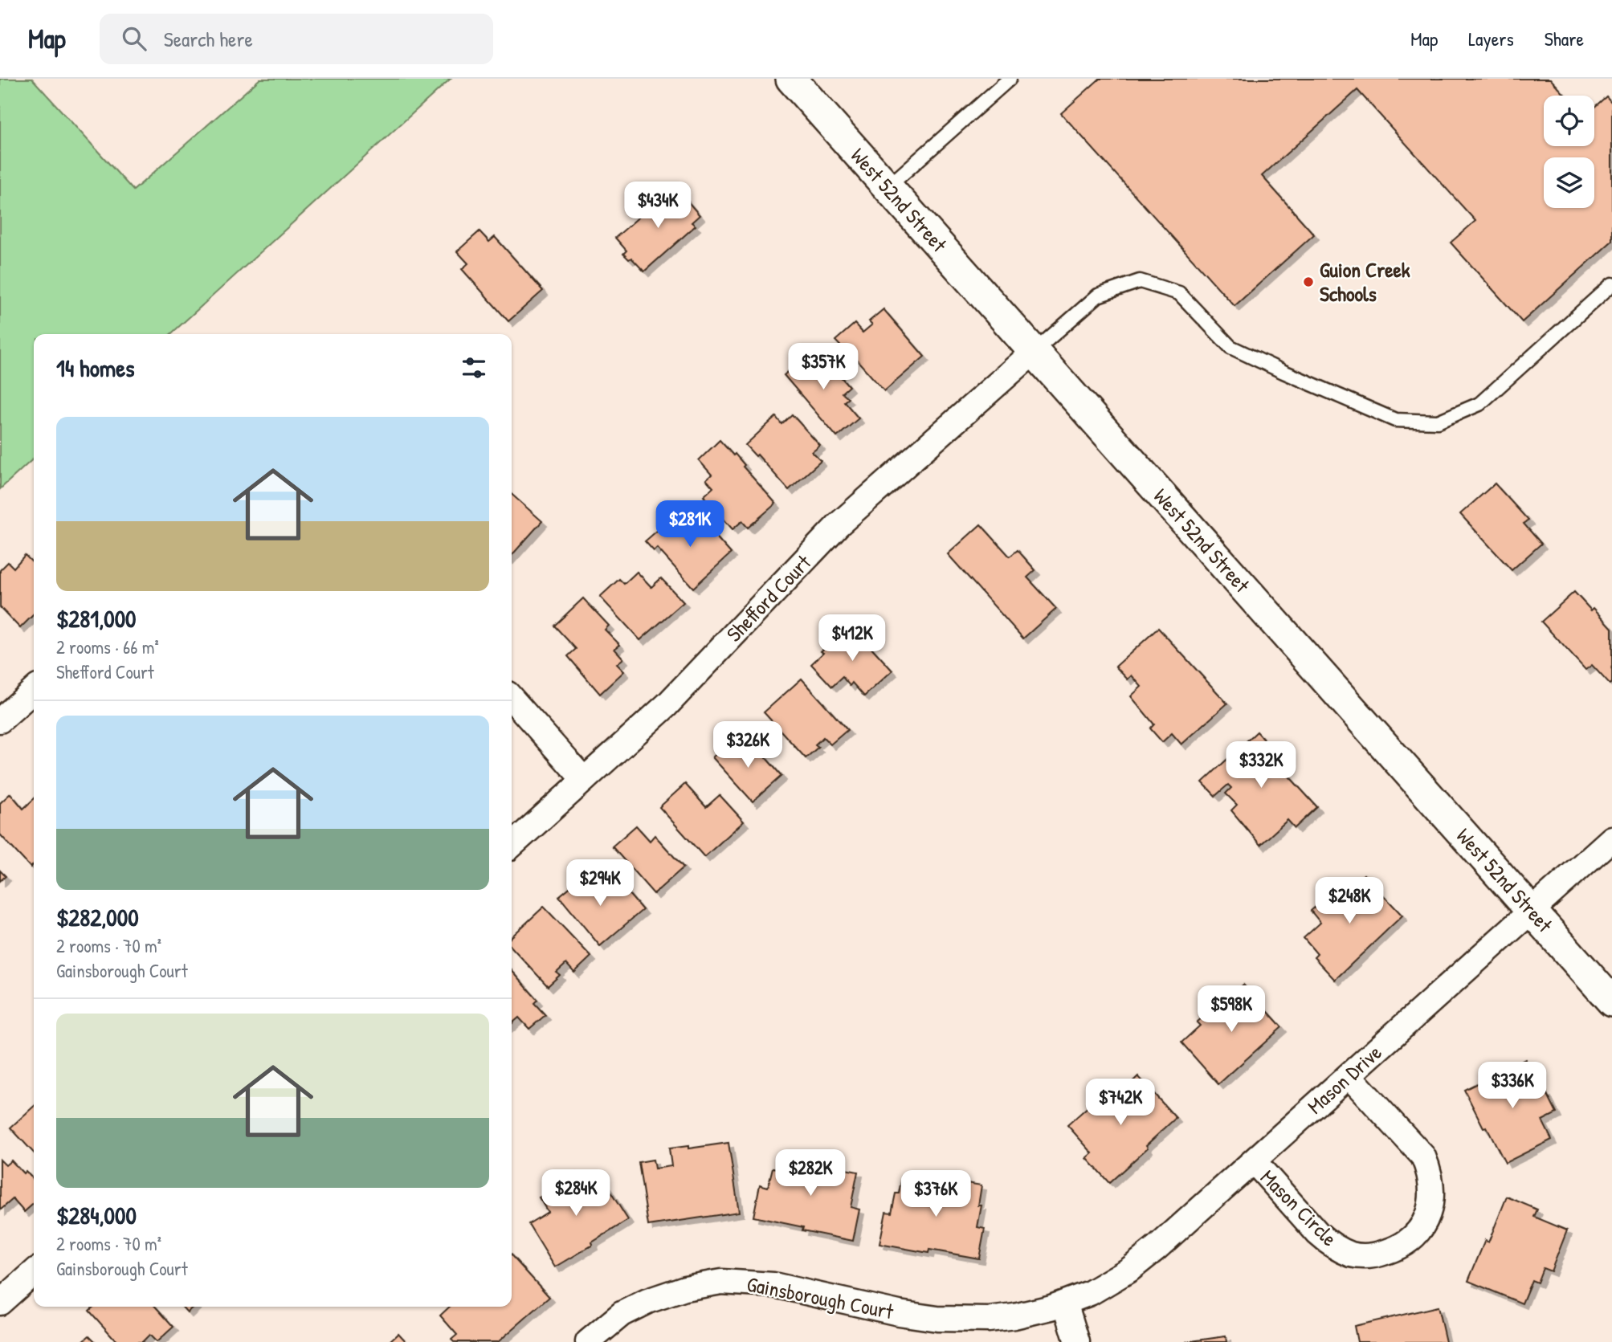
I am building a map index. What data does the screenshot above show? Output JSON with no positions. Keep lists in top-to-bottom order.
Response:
{
  "streets": {
    "street": [
      "West 52nd Street",
      "Shefford Court",
      "Mason Drive",
      "Mason Circle",
      "Gainsborough Court"
    ]
  },
  "crossings": [
    ["West 52nd Street", "Shefford Court"],
    ["West 52nd Street", "Mason Drive"],
    ["Mason Drive", "Mason Circle"],
    ["Mason Drive", "Gainsborough Court"]
  ],
  "places": ["Guion Creek Schools"],
  "page": {
    "header": "Map",
    "search": "Search here",
    "nav": ["Map", "Layers", "Share"],
    "price": [
      "$434K",
      "$357K",
      "$281K",
      "$412K",
      "$326K",
      "$332K",
      "$294K",
      "$248K",
      "$598K",
      "$336K",
      "$742K",
      "$282K",
      "$284K",
      "$376K"
    ],
    "heading": "14 homes",
    "list": [
      {
        "name": "$281,000",
        "note": "2 rooms · 66 m² · Shefford Court"
      },
      {
        "name": "$282,000",
        "note": "2 rooms · 70 m² · Gainsborough Court"
      },
      {
        "name": "$284,000",
        "note": "2 rooms · 70 m² · Gainsborough Court"
      }
    ]
  }
}
